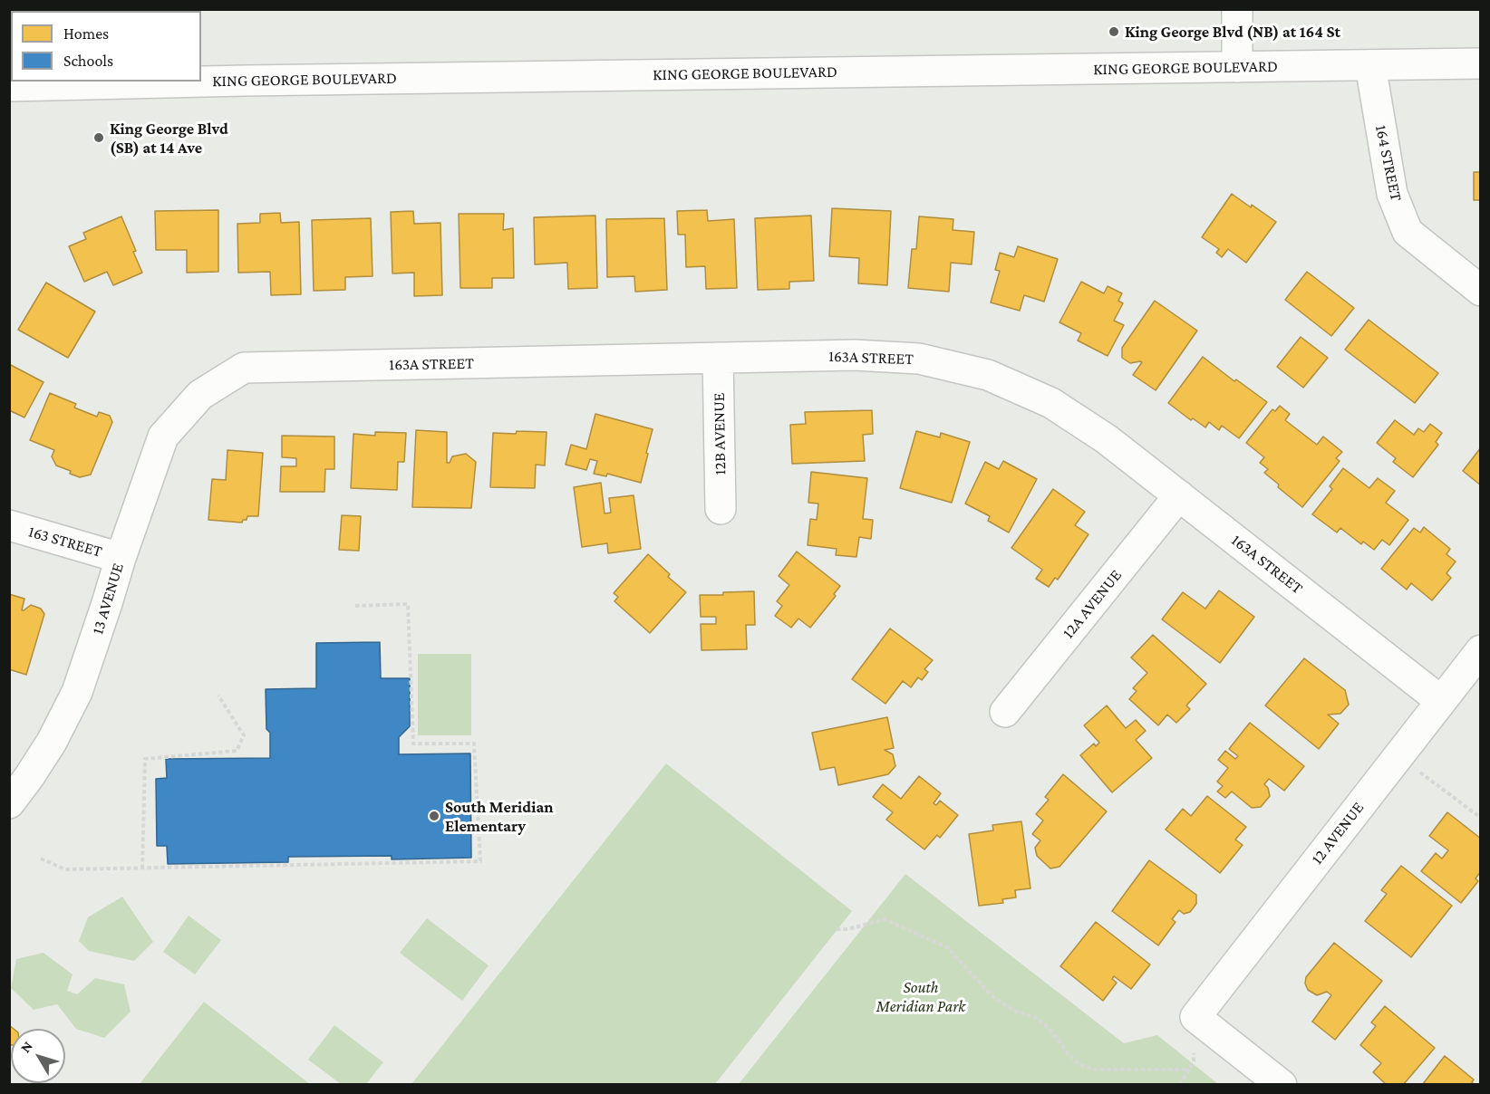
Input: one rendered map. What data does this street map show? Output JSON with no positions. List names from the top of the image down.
{
  "streets": {
    "street": [
      "KING GEORGE BOULEVARD",
      "164 STREET",
      "163A STREET",
      "12B AVENUE",
      "163 STREET",
      "13 AVENUE",
      "12A AVENUE",
      "12 AVENUE"
    ]
  },
  "crossings": [
    ["KING GEORGE BOULEVARD", "164 STREET"],
    ["163A STREET", "12B AVENUE"],
    ["163A STREET", "13 AVENUE"],
    ["163A STREET", "12A AVENUE"],
    ["163A STREET", "12 AVENUE"],
    ["163 STREET", "13 AVENUE"]
  ],
  "parks": ["South Meridian Park"],
  "places": ["King George Blvd (NB) at 164 St", "King George Blvd (SB) at 14 Ave", "South Meridian Elementary"],
  "legend": ["Homes", "Schools"],
  "north": "top left"
}
